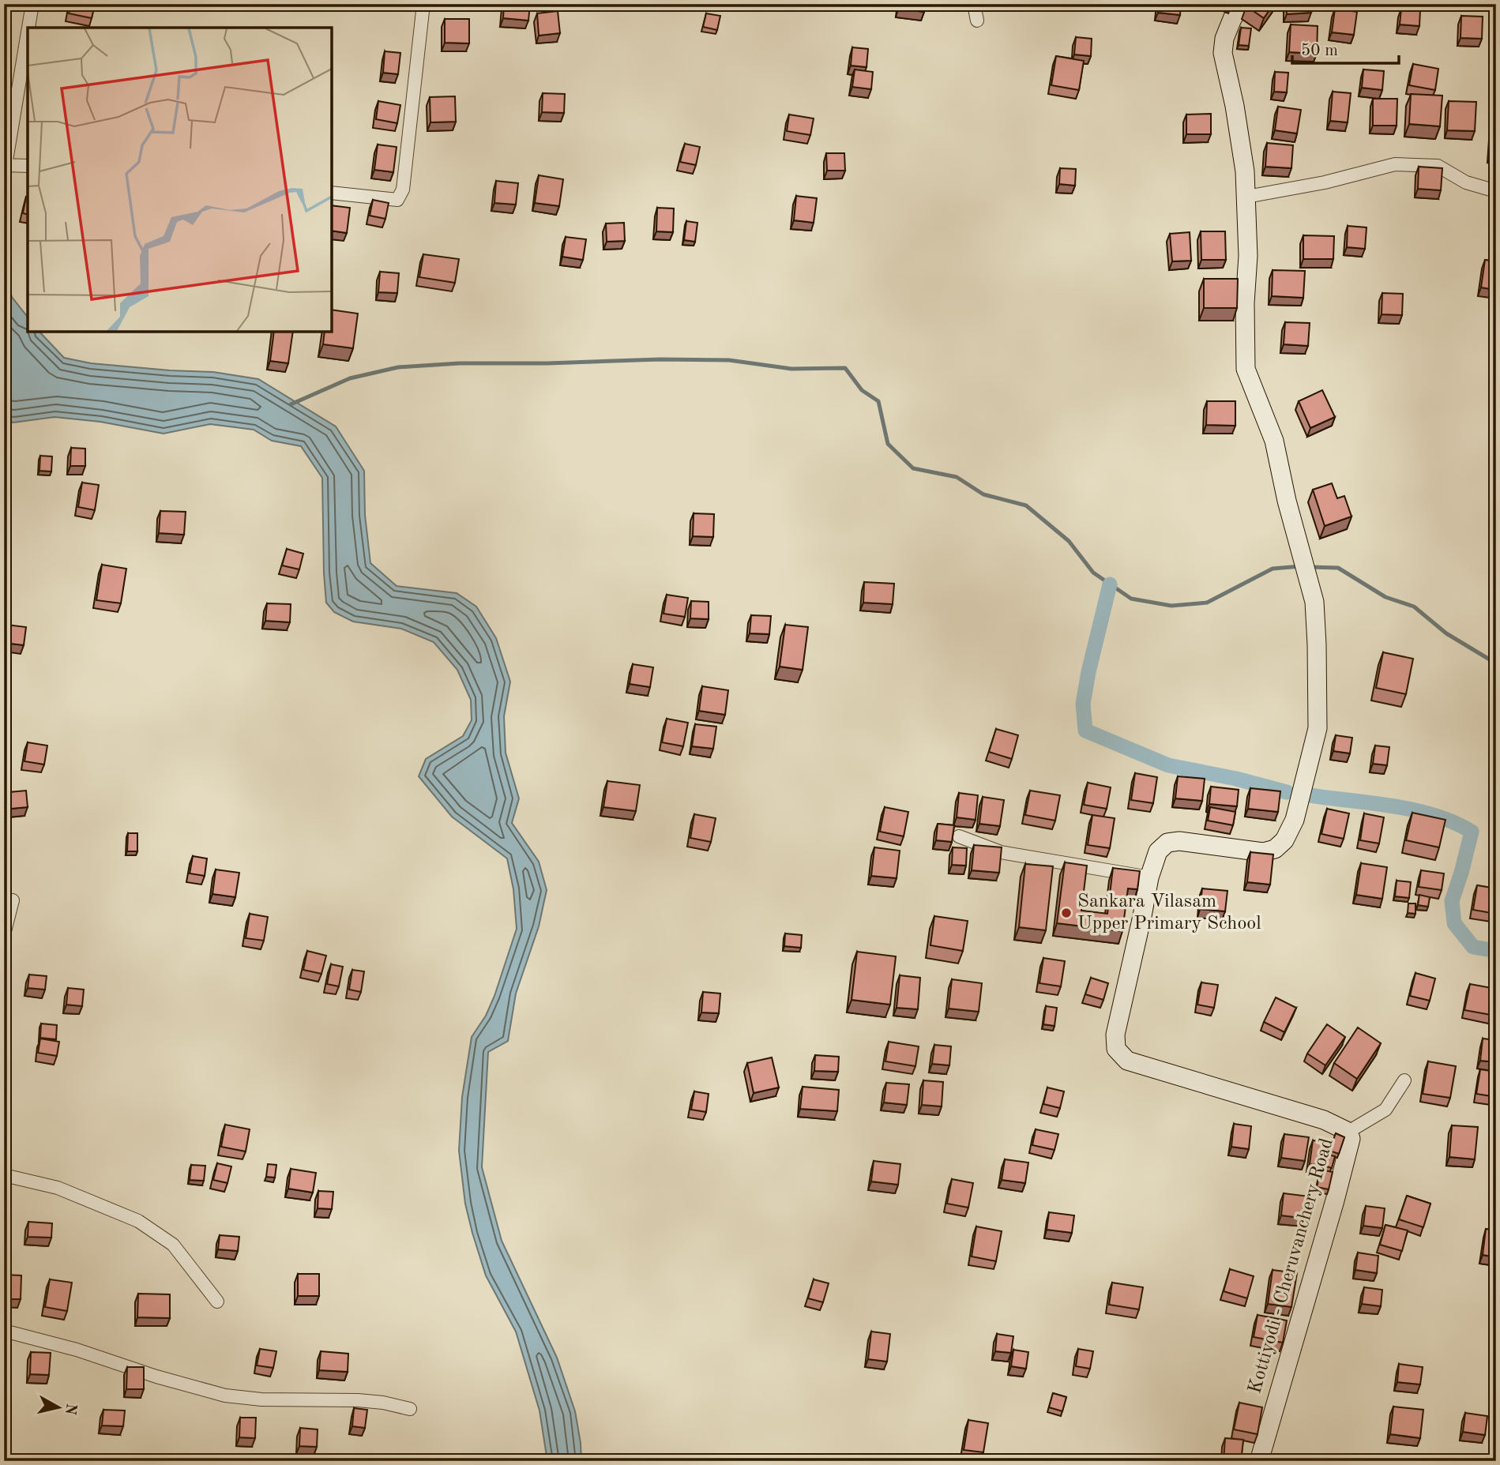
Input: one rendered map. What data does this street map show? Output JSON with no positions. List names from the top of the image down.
{
  "streets": {
    "main road": ["Kottiyodi - Cheruvanchery Road"]
  },
  "places": ["Sankara Vilasam Upper Primary School"],
  "scale_bar": "50 m",
  "north": "right"
}
